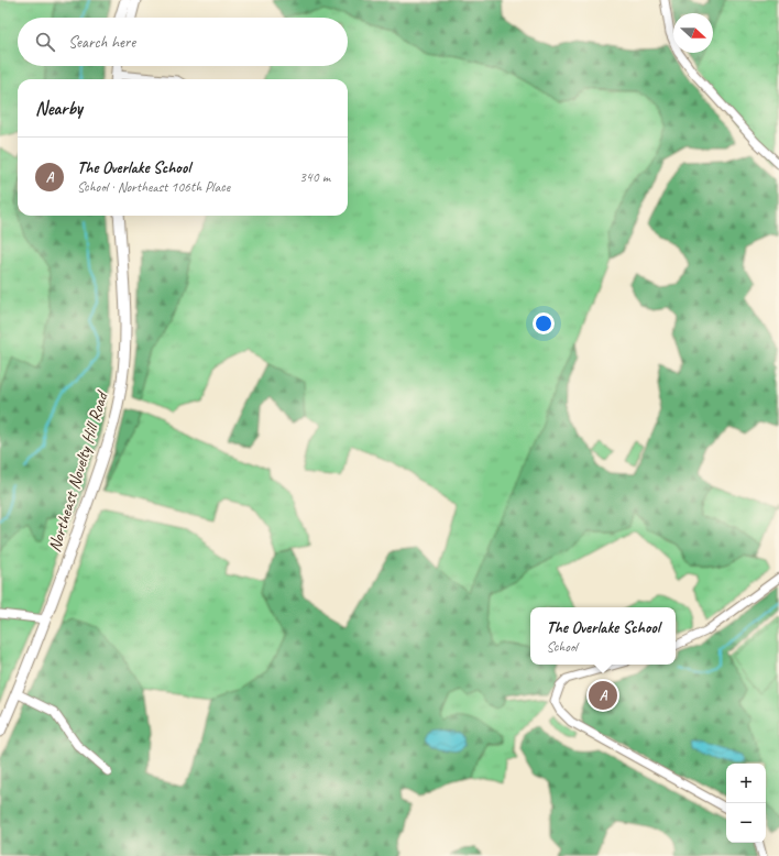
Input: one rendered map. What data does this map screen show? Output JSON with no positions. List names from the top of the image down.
{
  "streets": {
    "main road": ["Northeast Novelty Hill Road"]
  },
  "north": "right",
  "page": {
    "search": "Search here",
    "heading": "Nearby",
    "list": [
      {
        "mark": "A",
        "name": "The Overlake School",
        "note": "School · Northeast 106th Place",
        "value": "340 m"
      }
    ],
    "popup": ["The Overlake School", "School"],
    "pins": "A",
    "map_buttons": ["+", "−"]
  }
}
